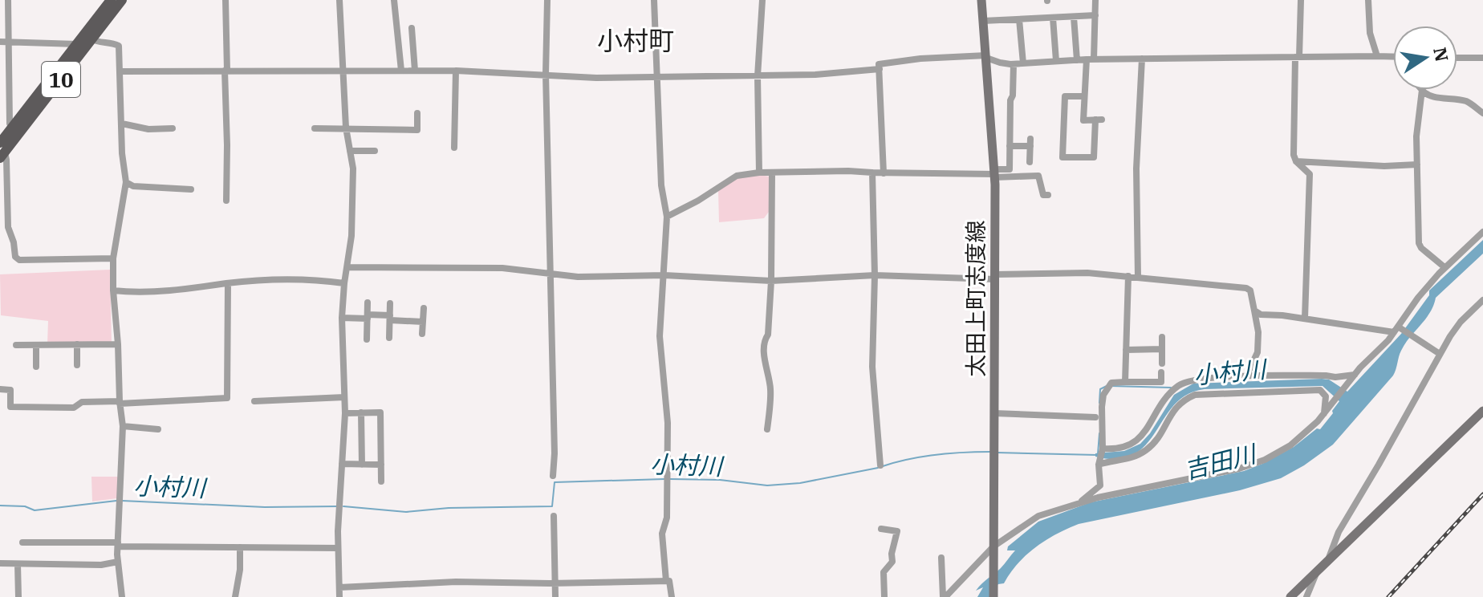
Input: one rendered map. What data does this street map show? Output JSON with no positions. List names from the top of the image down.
{
  "streets": {
    "main road": ["10", "太田上町志度線"]
  },
  "districts": ["小村町"],
  "water": ["小村川", "吉田川"],
  "north": "right"
}
